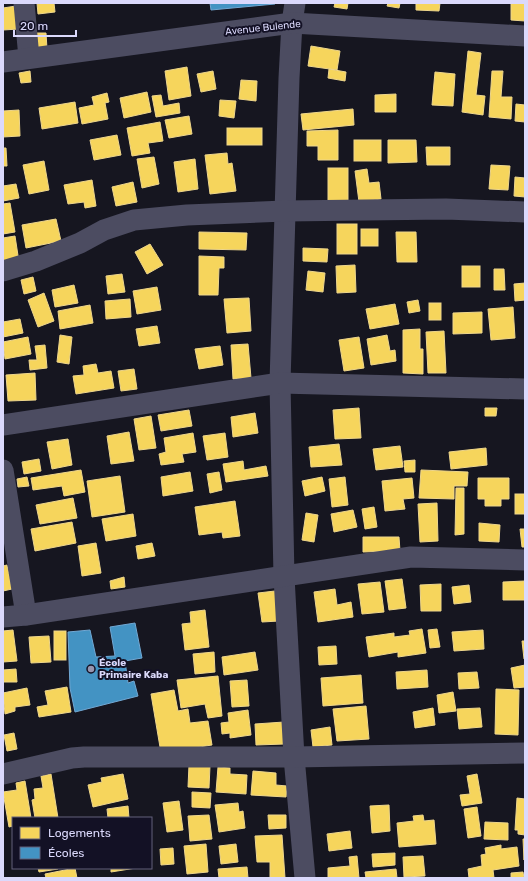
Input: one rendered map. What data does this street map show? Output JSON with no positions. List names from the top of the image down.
{
  "streets": {
    "street": ["Avenue Bulende"]
  },
  "places": ["École Primaire Kaba"],
  "legend": ["Logements", "Écoles"],
  "scale_bar": "20 m"
}
